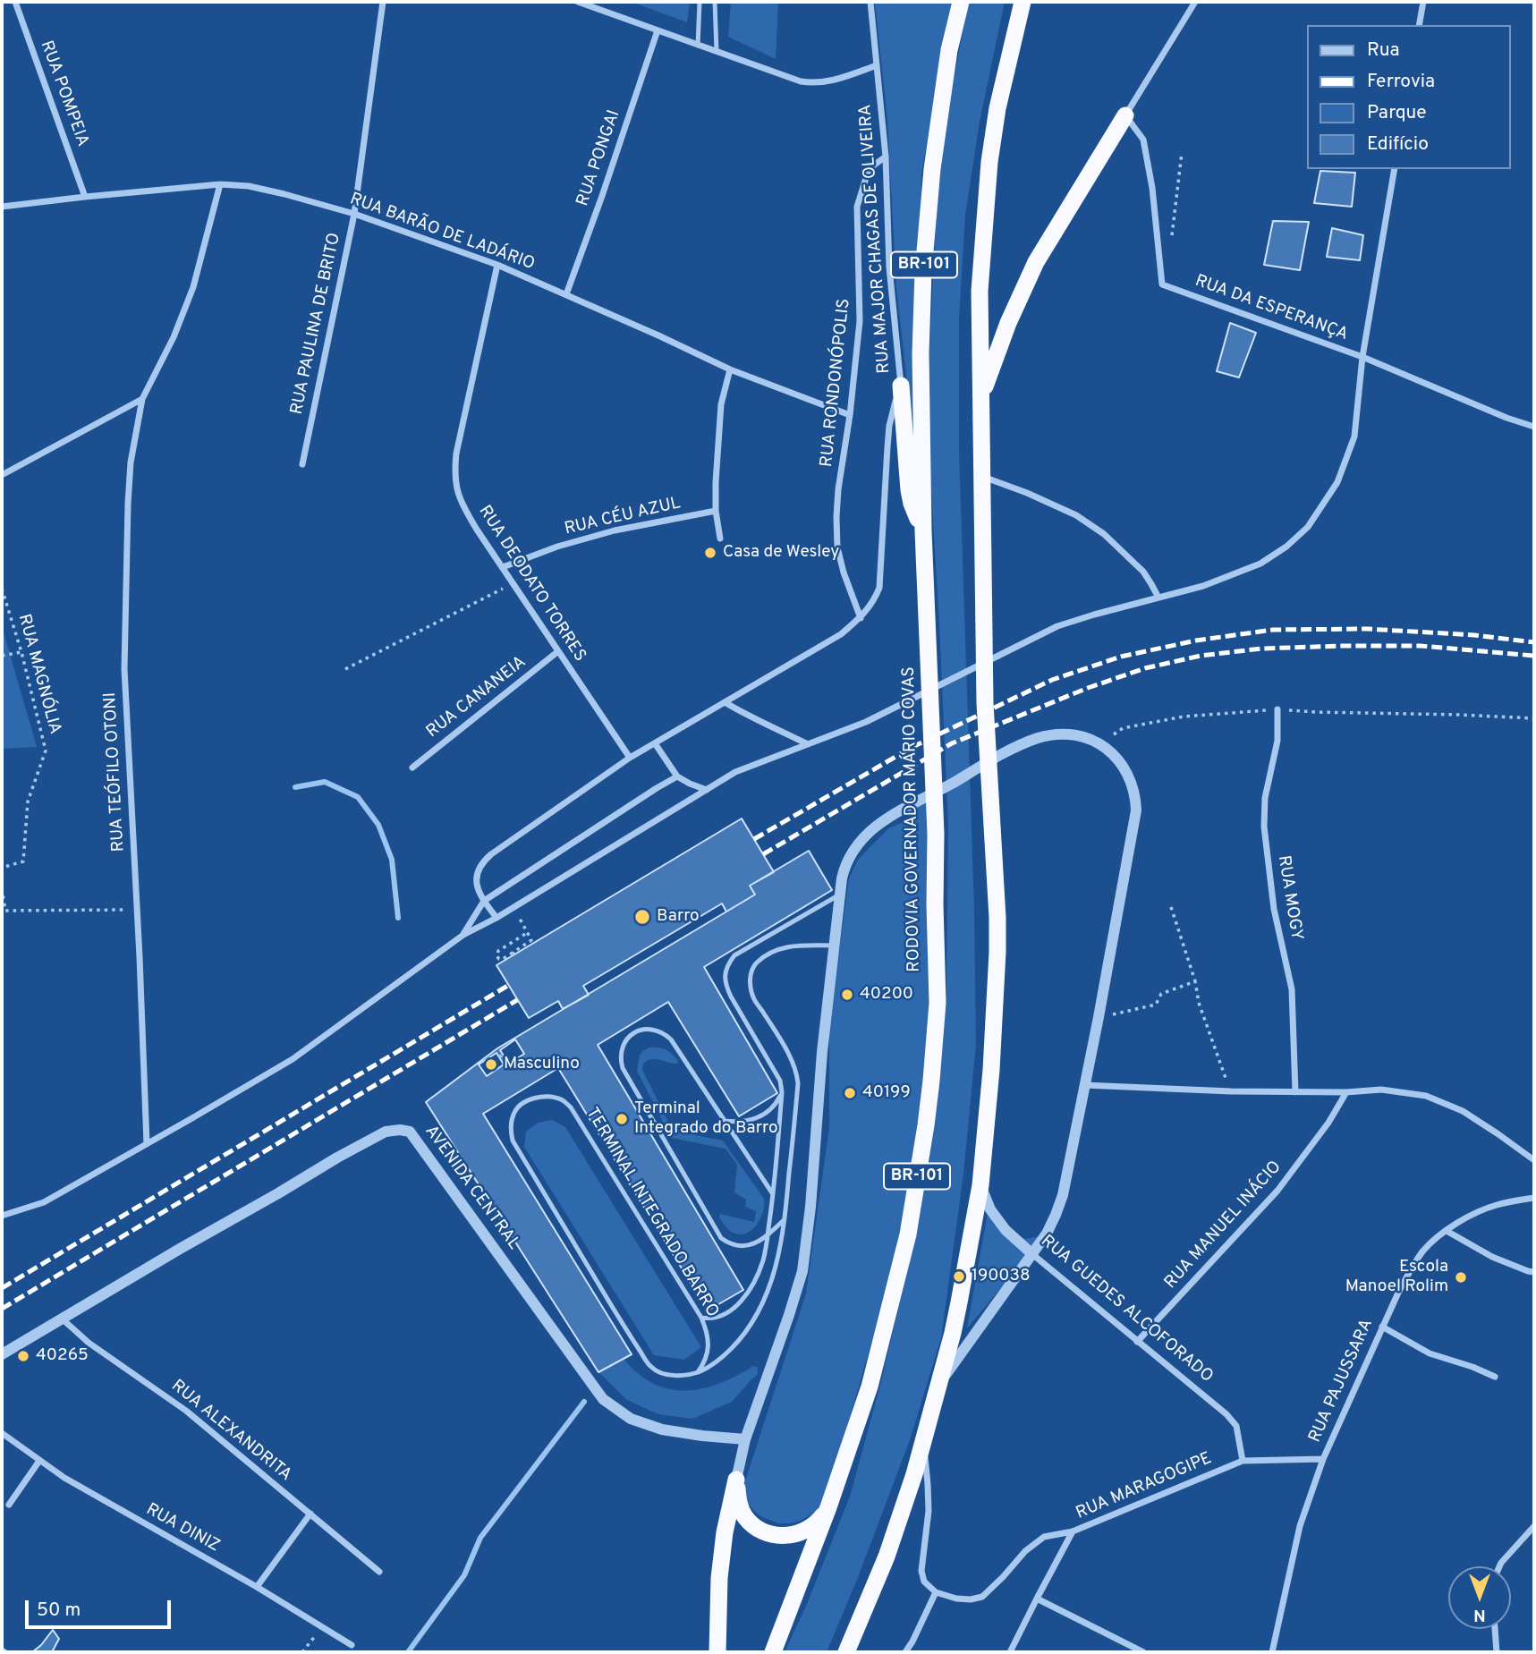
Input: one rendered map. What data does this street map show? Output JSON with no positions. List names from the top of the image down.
{
  "streets": {
    "highway": ["BR-101", "RODOVIA GOVERNADOR MÁRIO COVAS"],
    "street": [
      "RUA POMPEIA",
      "RUA PONGAI",
      "RUA BARÃO DE LADÁRIO",
      "RUA MAJOR CHAGAS DE OLIVEIRA",
      "RUA DA ESPERANÇA",
      "RUA PAULINA DE BRITO",
      "RUA RONDONÓPOLIS",
      "RUA CÉU AZUL",
      "RUA DEODATO TORRES",
      "RUA CANANEIA",
      "RUA TEÓFILO OTONI",
      "RUA MOGY",
      "AVENIDA CENTRAL",
      "RUA MANUEL INÁCIO",
      "RUA GUEDES ALCOFORADO",
      "RUA PAJUSSARA",
      "RUA ALEXANDRITA",
      "RUA MARAGOGIPE",
      "RUA DINIZ"
    ],
    "lane": ["TERMINAL INTEGRADO BARRO"],
    "path": ["RUA MAGNÓLIA"]
  },
  "crossings": [
    ["RUA POMPEIA", "RUA BARÃO DE LADÁRIO"],
    ["RUA PONGAI", "RUA BARÃO DE LADÁRIO"],
    ["RUA BARÃO DE LADÁRIO", "RUA PAULINA DE BRITO"],
    ["RUA BARÃO DE LADÁRIO", "RUA RONDONÓPOLIS"],
    ["RUA BARÃO DE LADÁRIO", "RUA DEODATO TORRES"],
    ["RUA BARÃO DE LADÁRIO", "RUA TEÓFILO OTONI"],
    ["RUA MAJOR CHAGAS DE OLIVEIRA", "RUA RONDONÓPOLIS"],
    ["BR-101", "RUA GUEDES ALCOFORADO"],
    ["RUA CÉU AZUL", "RUA DEODATO TORRES"],
    ["RUA DEODATO TORRES", "RUA CANANEIA"],
    ["AVENIDA CENTRAL", "RUA ALEXANDRITA"],
    ["RUA MANUEL INÁCIO", "RUA GUEDES ALCOFORADO"],
    ["RUA GUEDES ALCOFORADO", "RUA MARAGOGIPE"],
    ["RUA PAJUSSARA", "RUA MARAGOGIPE"]
  ],
  "places": [
    "Casa de Wesley",
    "Barro",
    "40200",
    "Masculino",
    "40199",
    "Terminal Integrado do Barro",
    "190038",
    "Escola Manoel Rolim",
    "40265"
  ],
  "legend": [
    "Rua",
    "Ferrovia",
    "Parque",
    "Edifício"
  ],
  "scale_bar": "50 m",
  "north": "bottom"
}
